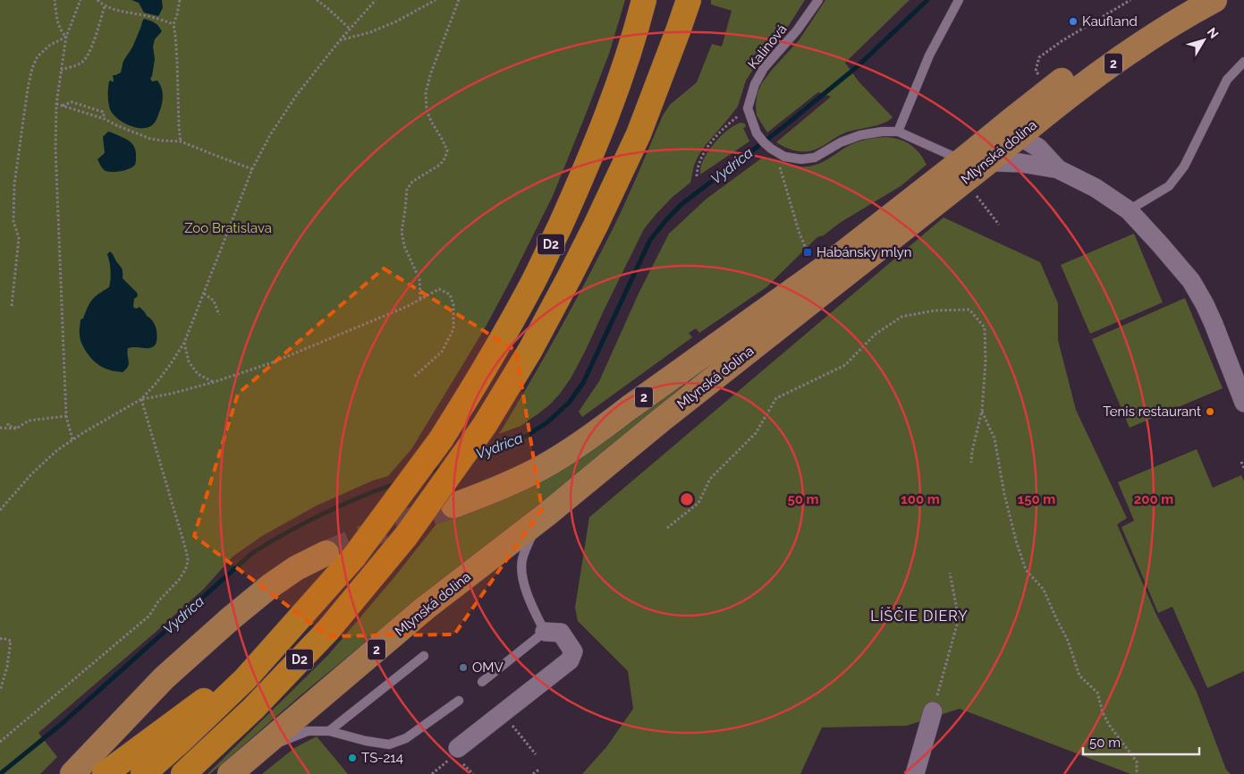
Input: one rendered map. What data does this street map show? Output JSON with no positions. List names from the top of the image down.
{
  "streets": {
    "highway": ["D2"],
    "main road": ["2", "Mlynská dolina"],
    "lane": ["Kalinová"]
  },
  "districts": ["LÍŠČIE DIERY"],
  "water": ["Vydrica"],
  "parks": ["Zoo Bratislava"],
  "places": {
    "other": [
      "Kaufland",
      "Tenis restaurant",
      "OMV",
      "TS-214"
    ],
    "transit": ["Habánsky mlyn"]
  },
  "scale_bar": "50 m",
  "north": "top right",
  "rings": [
    "50 m",
    "100 m",
    "150 m",
    "200 m"
  ]
}
